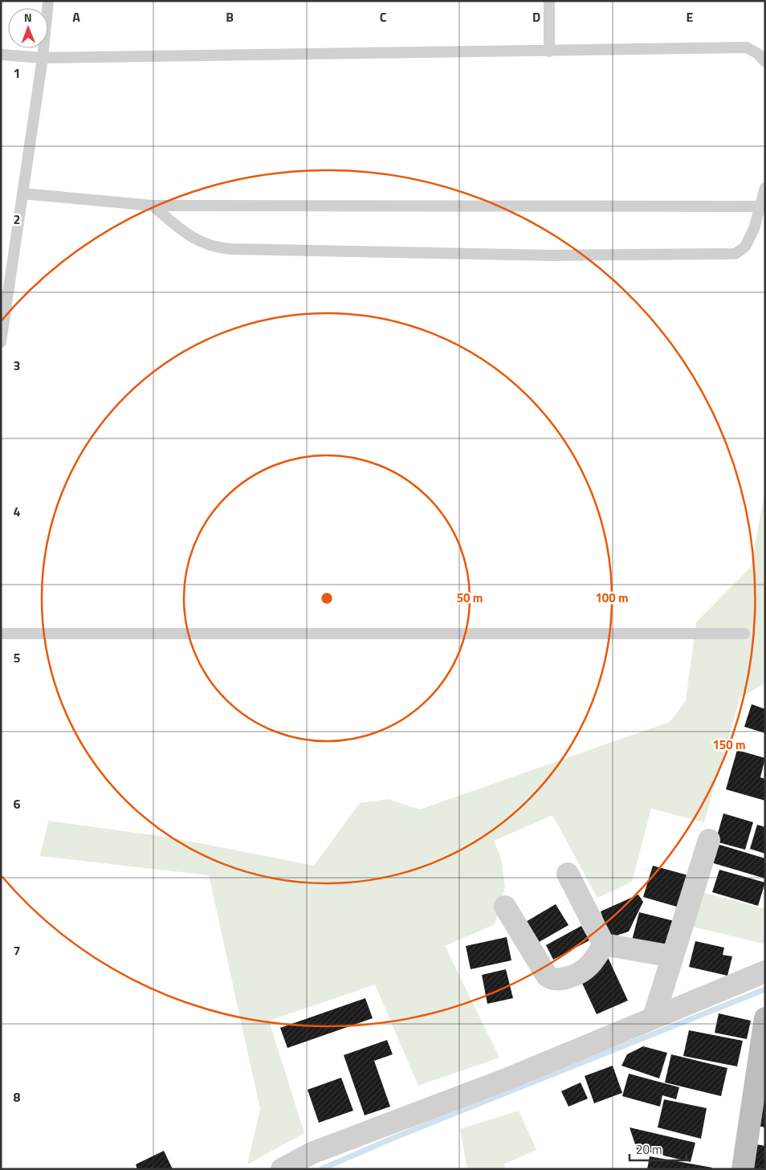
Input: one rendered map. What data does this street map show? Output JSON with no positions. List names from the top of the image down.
{
  "scale_bar": "20 m",
  "north": "top",
  "grid": {
    "columns": [
      "A",
      "B",
      "C",
      "D",
      "E"
    ],
    "rows": [
      "1",
      "2",
      "3",
      "4",
      "5",
      "6",
      "7",
      "8"
    ]
  },
  "rings": ["50 m", "100 m", "150 m"]
}
